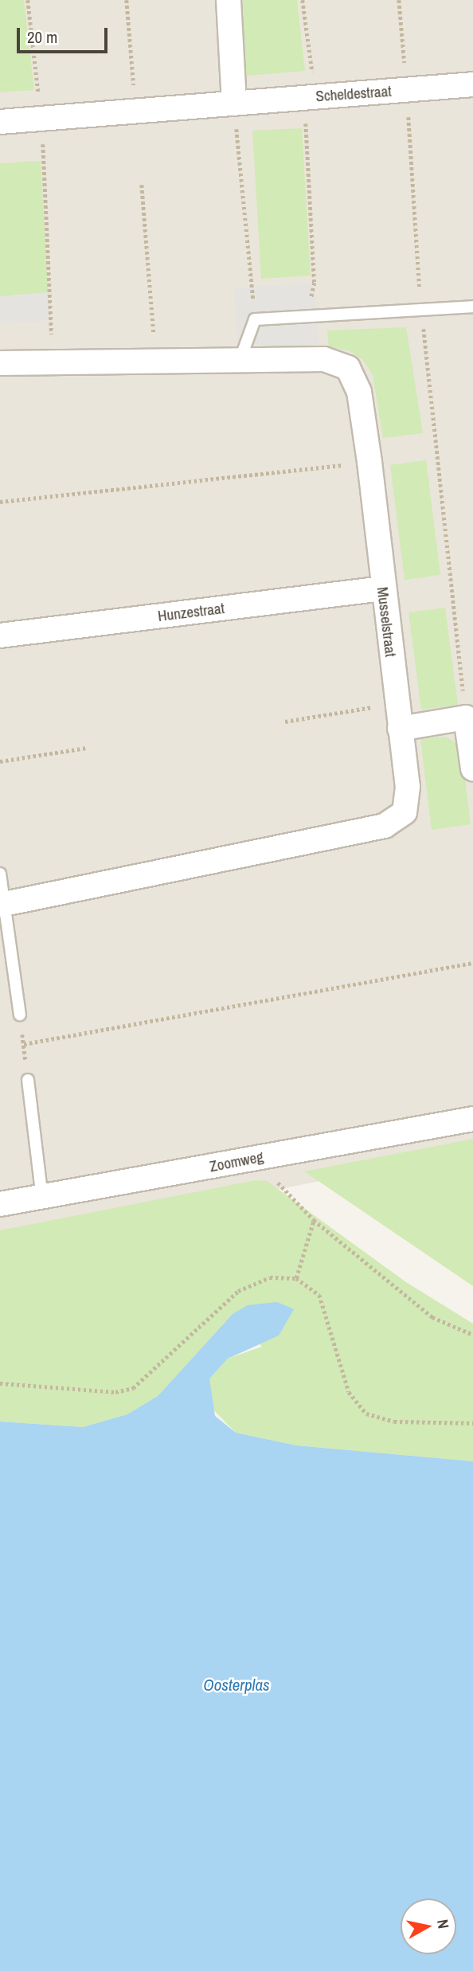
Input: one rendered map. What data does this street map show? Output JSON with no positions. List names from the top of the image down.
{
  "streets": {
    "street": [
      "Scheldestraat",
      "Hunzestraat",
      "Musselstraat",
      "Zoomweg"
    ]
  },
  "crossings": [
    ["Hunzestraat", "Musselstraat"]
  ],
  "water": ["Oosterplas"],
  "scale_bar": "20 m",
  "north": "right"
}
